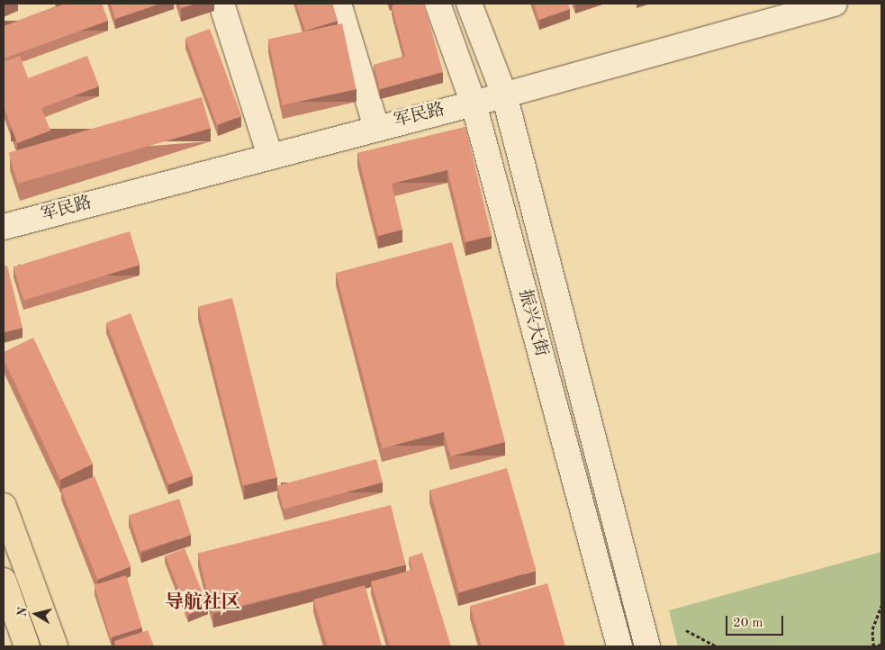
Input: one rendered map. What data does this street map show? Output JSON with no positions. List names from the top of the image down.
{
  "streets": {
    "street": ["军民路", "振兴大街"]
  },
  "crossings": [
    ["军民路", "振兴大街"]
  ],
  "districts": ["导航社区"],
  "scale_bar": "20 m",
  "north": "left"
}
